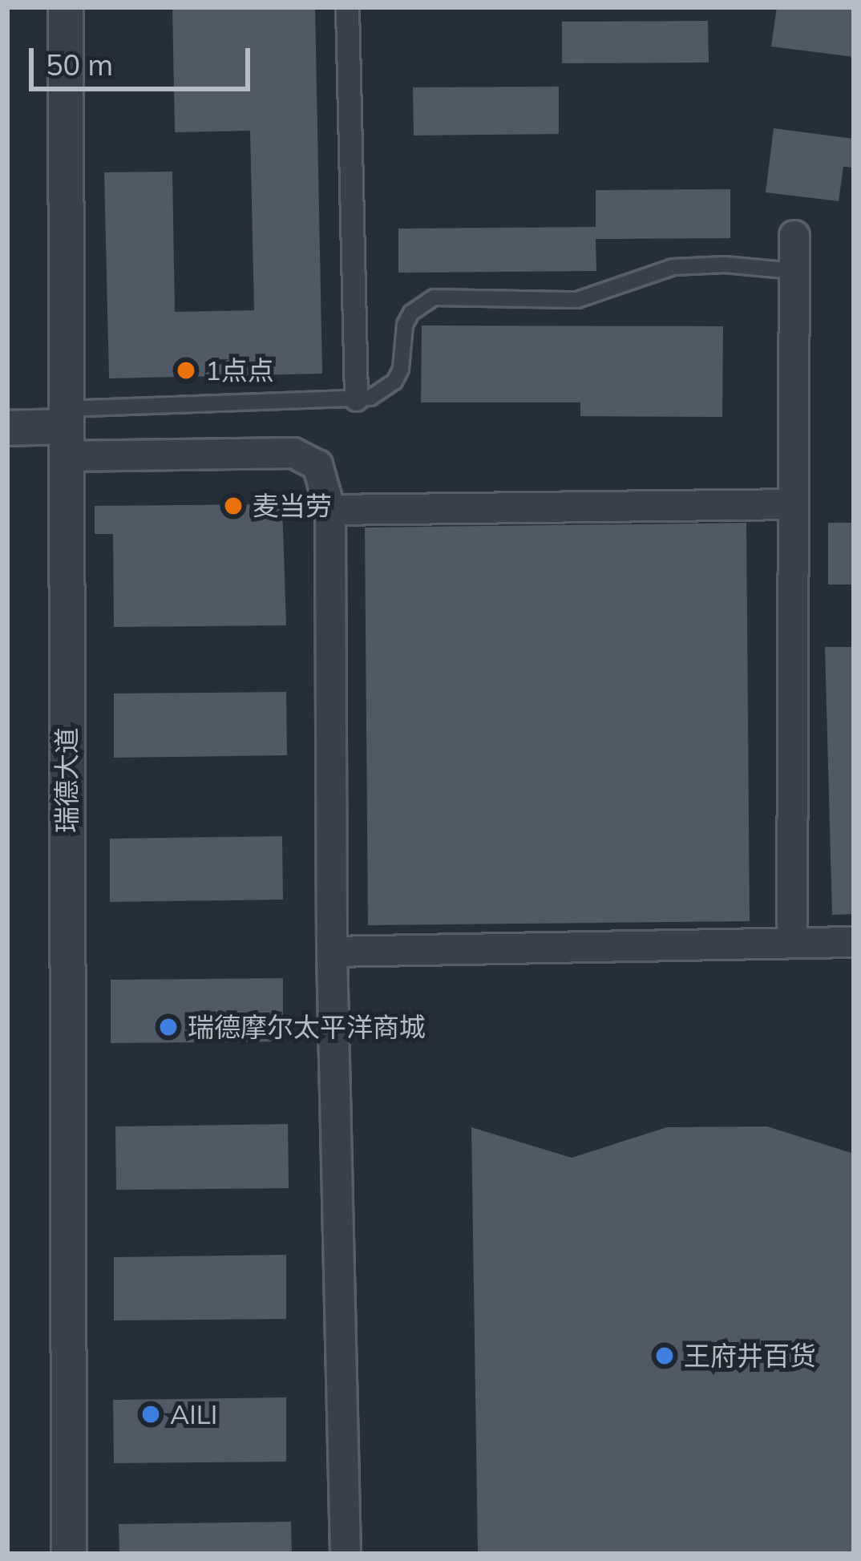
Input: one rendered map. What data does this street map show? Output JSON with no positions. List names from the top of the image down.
{
  "streets": {
    "street": ["瑞德大道"]
  },
  "places": [
    "1点点",
    "麦当劳",
    "瑞德摩尔太平洋商城",
    "王府井百货",
    "AILI"
  ],
  "scale_bar": "50 m"
}
